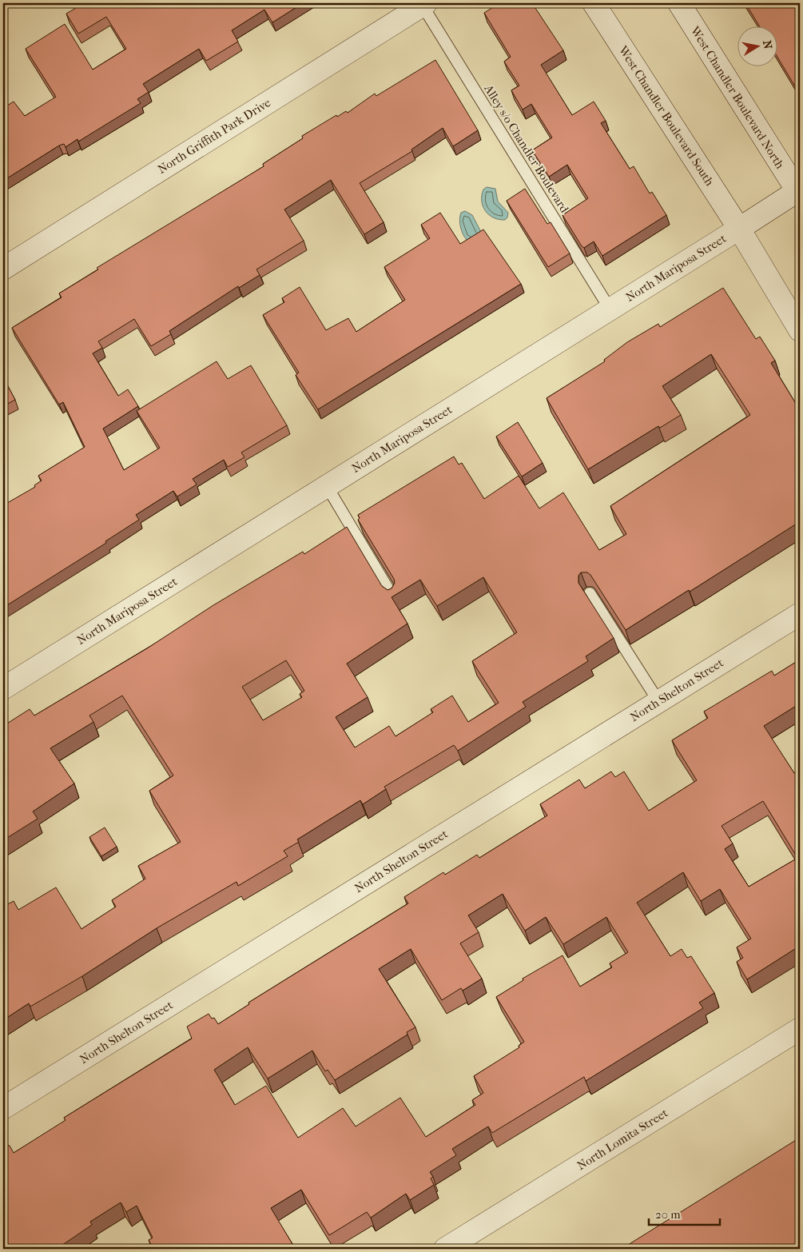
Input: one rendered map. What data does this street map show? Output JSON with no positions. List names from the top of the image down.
{
  "streets": {
    "street": [
      "West Chandler Boulevard North",
      "West Chandler Boulevard South",
      "North Griffith Park Drive",
      "North Mariposa Street",
      "North Shelton Street",
      "North Lomita Street"
    ],
    "lane": ["Alley s/o Chandler Boulevard"]
  },
  "crossings": [
    ["West Chandler Boulevard North", "North Mariposa Street"],
    ["West Chandler Boulevard South", "North Mariposa Street"],
    ["North Griffith Park Drive", "Alley s/o Chandler Boulevard"],
    ["Alley s/o Chandler Boulevard", "North Mariposa Street"]
  ],
  "scale_bar": "20 m",
  "north": "right"
}
